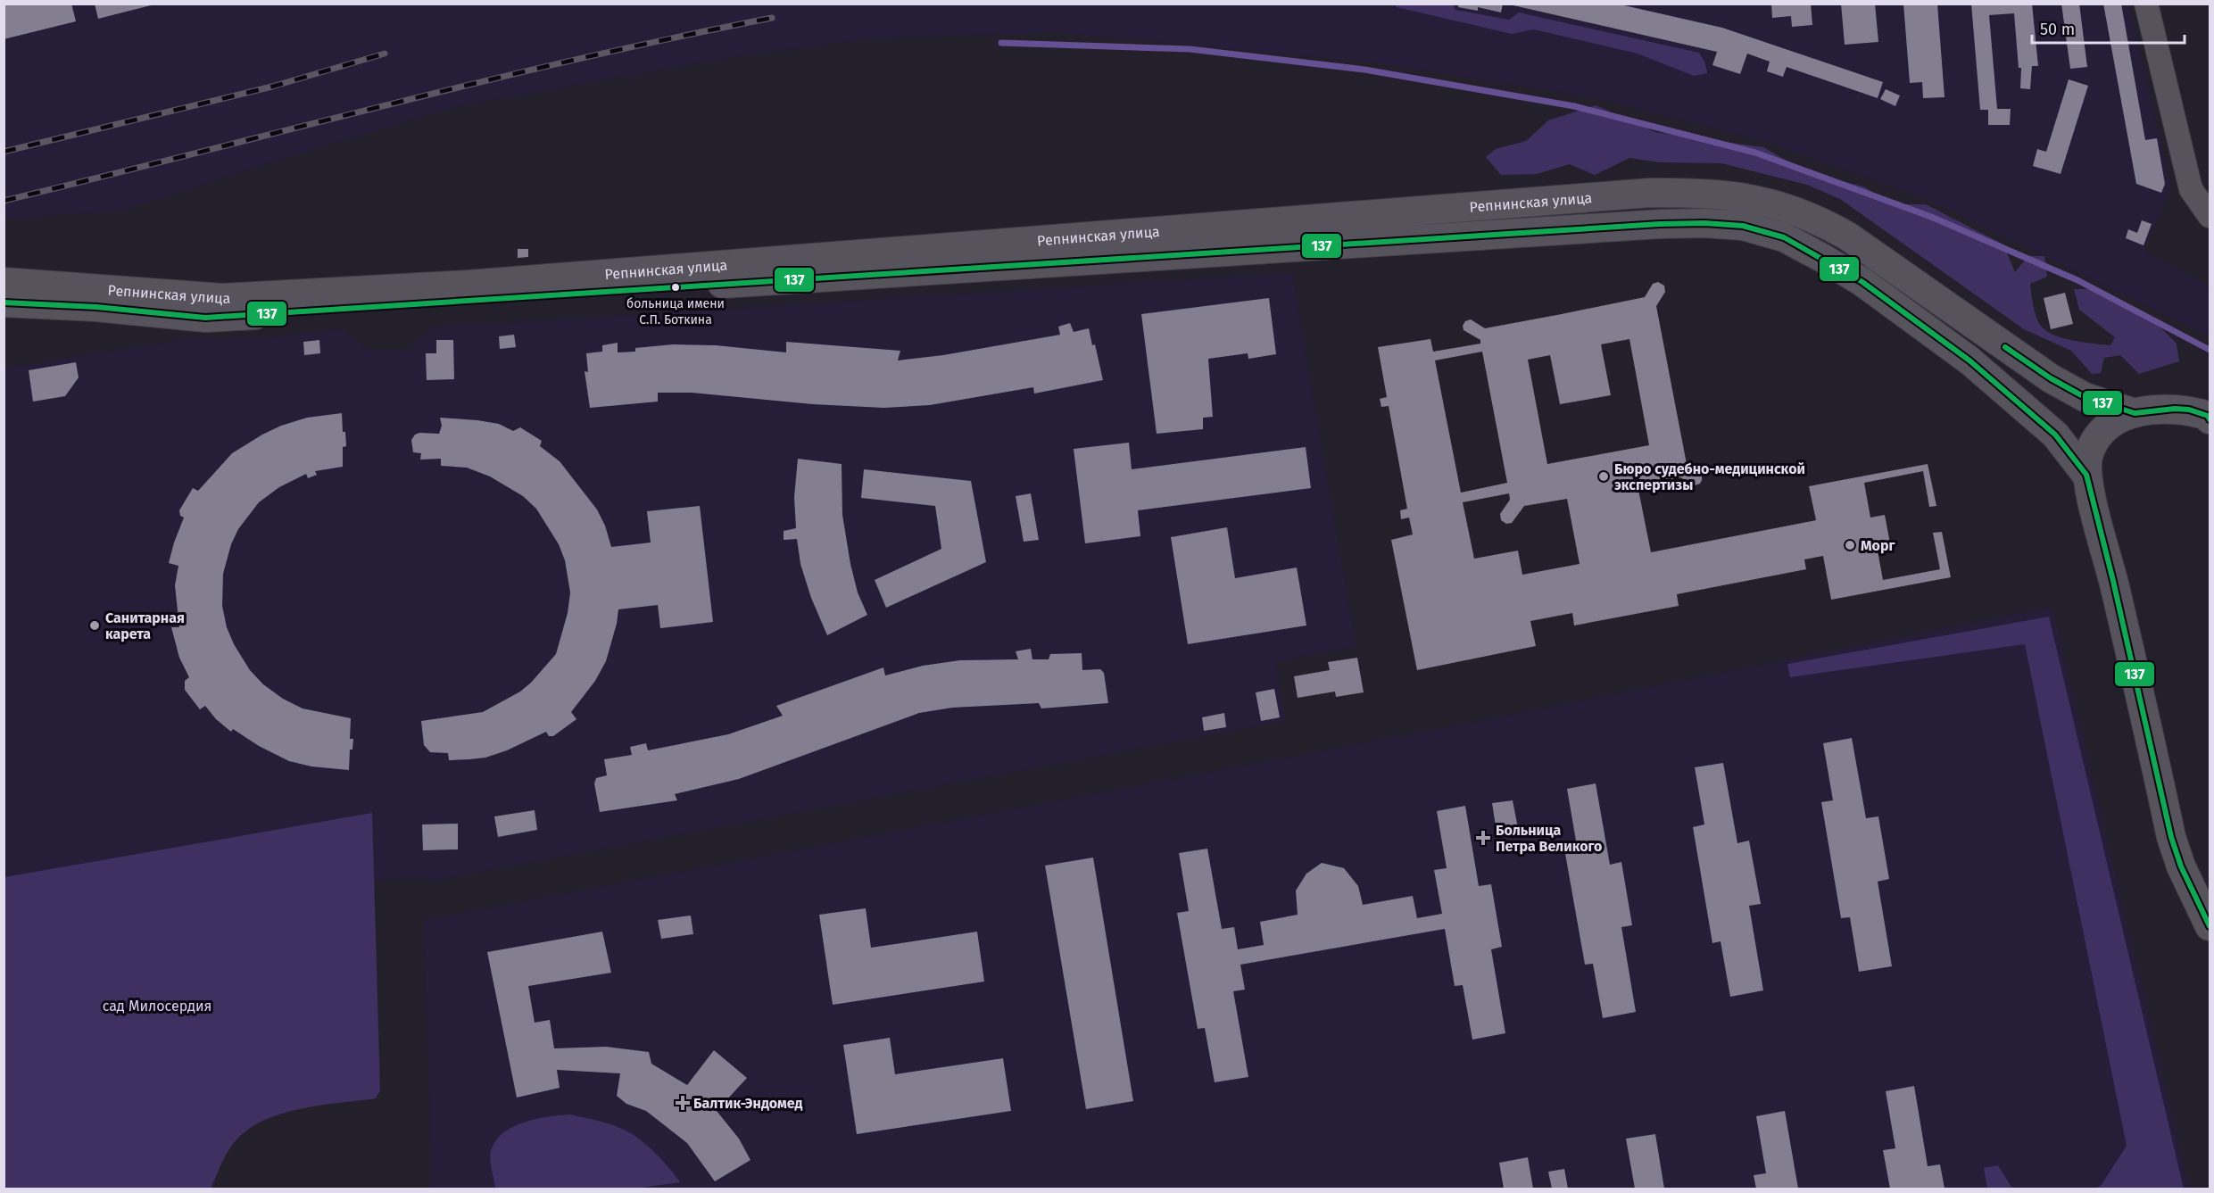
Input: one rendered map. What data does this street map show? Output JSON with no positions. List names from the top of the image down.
{
  "streets": {
    "street": ["Репнинская улица"]
  },
  "parks": ["сад Милосердия"],
  "places": {
    "other": [
      "больница имени С.П. Боткина",
      "Бюро судебно-медицинской экспертизы",
      "Морг",
      "Санитарная карета"
    ],
    "health": ["Больница Петра Великого", "Балтик-Эндомед"]
  },
  "lines": ["transit line 137"],
  "scale_bar": "50 m"
}
